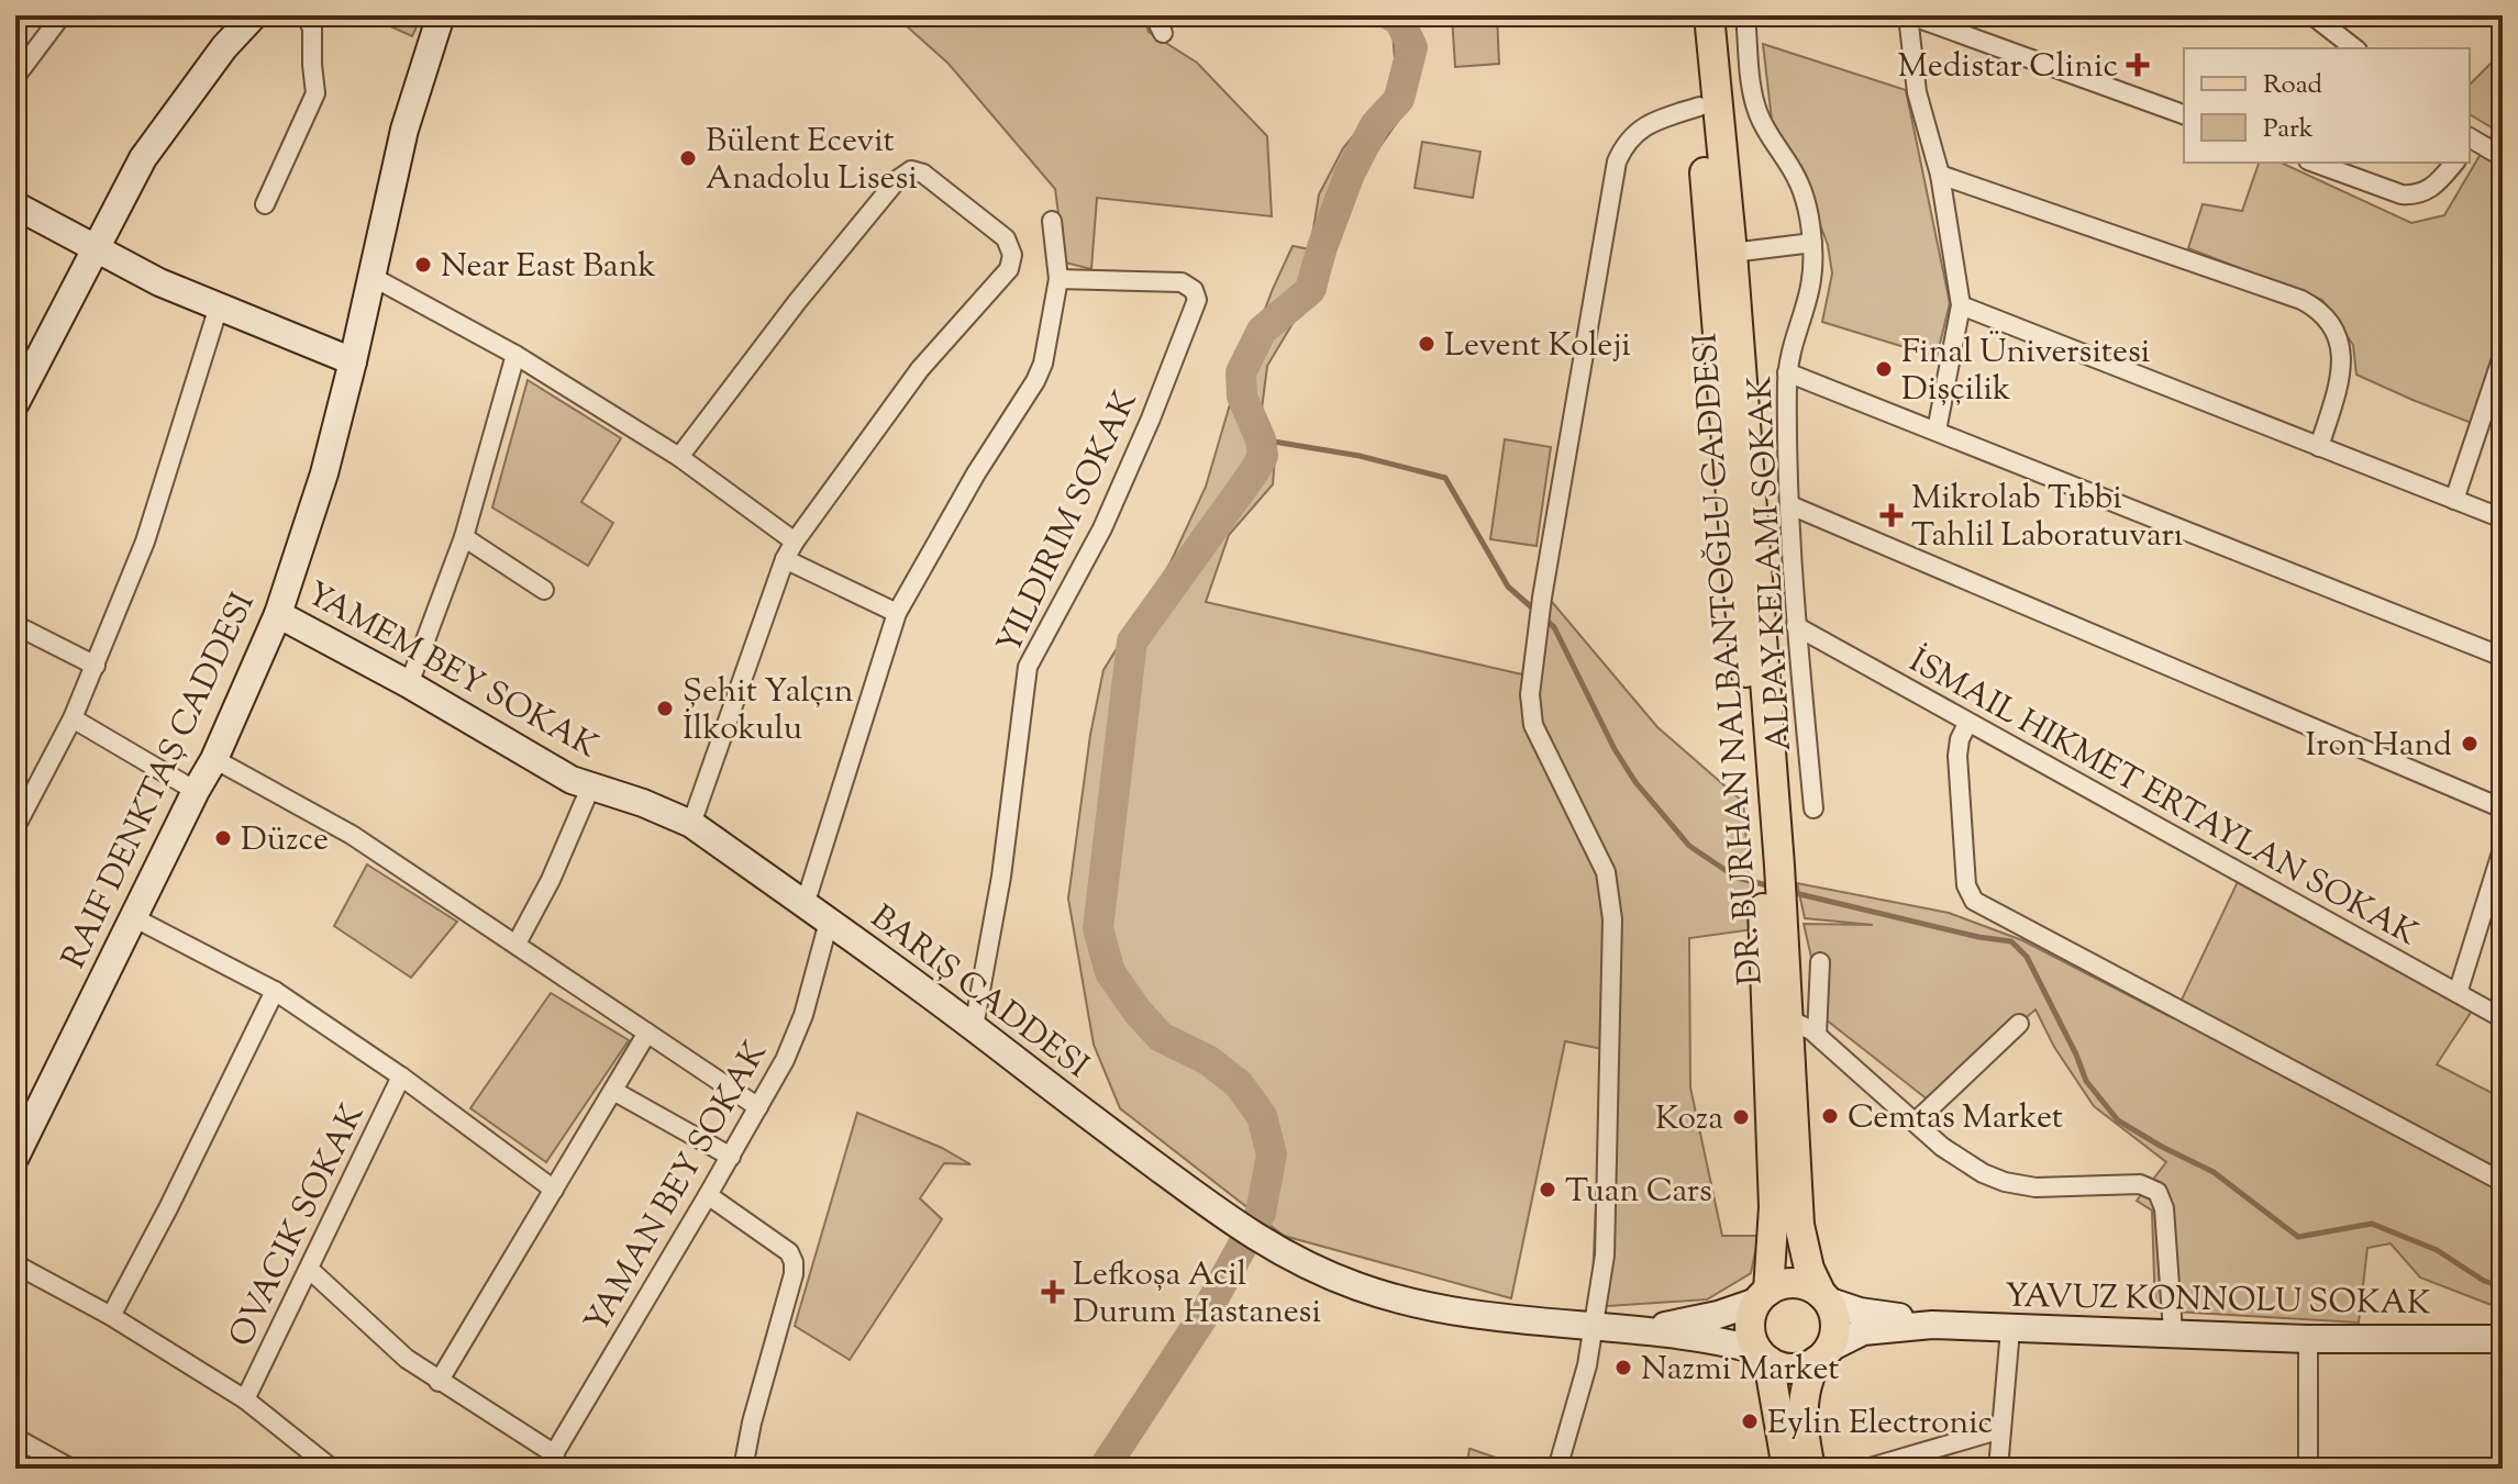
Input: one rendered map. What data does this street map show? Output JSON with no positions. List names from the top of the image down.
{
  "streets": {
    "main road": ["DR. BURHAN NALBANTOĞLU CADDESI"],
    "street": [
      "ALPAY KELAMI SOKAK",
      "YAMEM BEY SOKAK",
      "RAIF DENKTAŞ CADDESI",
      "İSMAIL HIKMET ERTAYLAN SOKAK",
      "YAMAN BEY SOKAK",
      "YAVUZ KONNOLU SOKAK"
    ]
  },
  "crossings": [
    ["ALPAY KELAMI SOKAK", "İSMAIL HIKMET ERTAYLAN SOKAK"],
    ["DR. BURHAN NALBANTOĞLU CADDESI", "YAVUZ KONNOLU SOKAK"],
    ["YAMEM BEY SOKAK", "RAIF DENKTAŞ CADDESI"],
    ["YAMEM BEY SOKAK", "YAMAN BEY SOKAK"]
  ],
  "places": {
    "health": ["Medistar Clinic", "Mikrolab Tıbbi Tahlil Laboratuvarı", "Lefkoşa Acil Durum Hastanesi"],
    "other": [
      "Bülent Ecevit Anadolu Lisesi",
      "Near East Bank",
      "Levent Koleji",
      "Final Üniversitesi Dişçilik",
      "Şehit Yalçın İlkokulu",
      "Iron Hand",
      "Düzce",
      "Cemtas Market",
      "Koza",
      "Tuan Cars",
      "Nazmi Market",
      "Eylin Electronic"
    ]
  },
  "legend": ["Road", "Park"]
}
